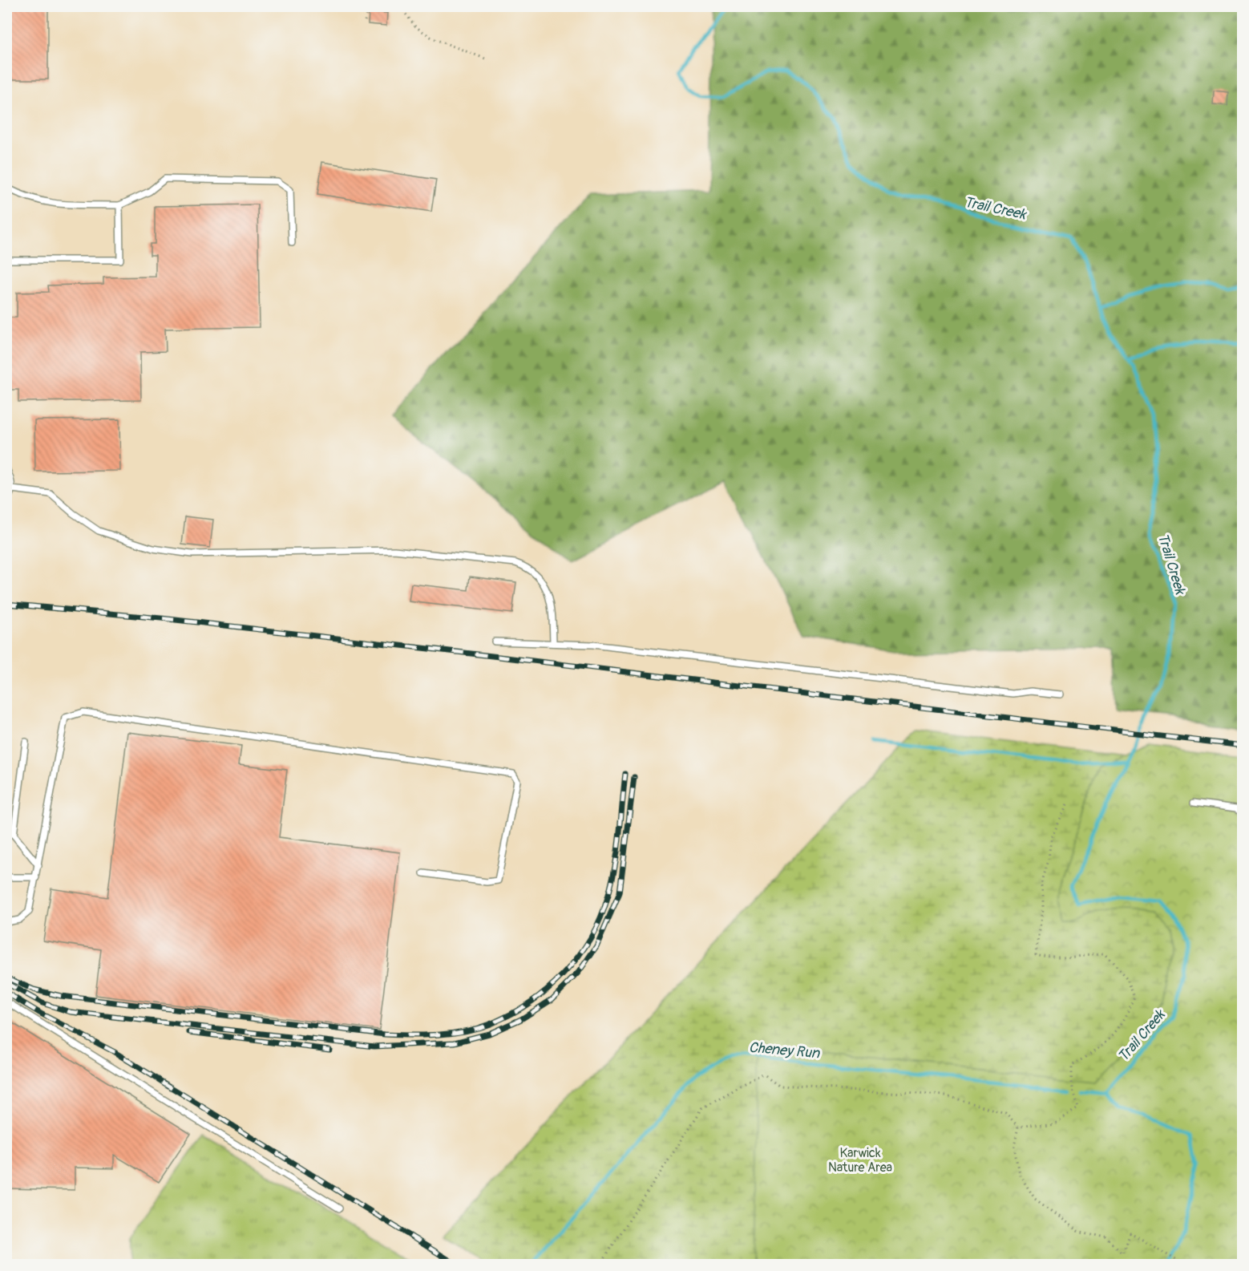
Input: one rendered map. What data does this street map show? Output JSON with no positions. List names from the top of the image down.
{
  "water": ["Trail Creek", "Cheney Run"],
  "parks": ["Karwick Nature Area"]
}
